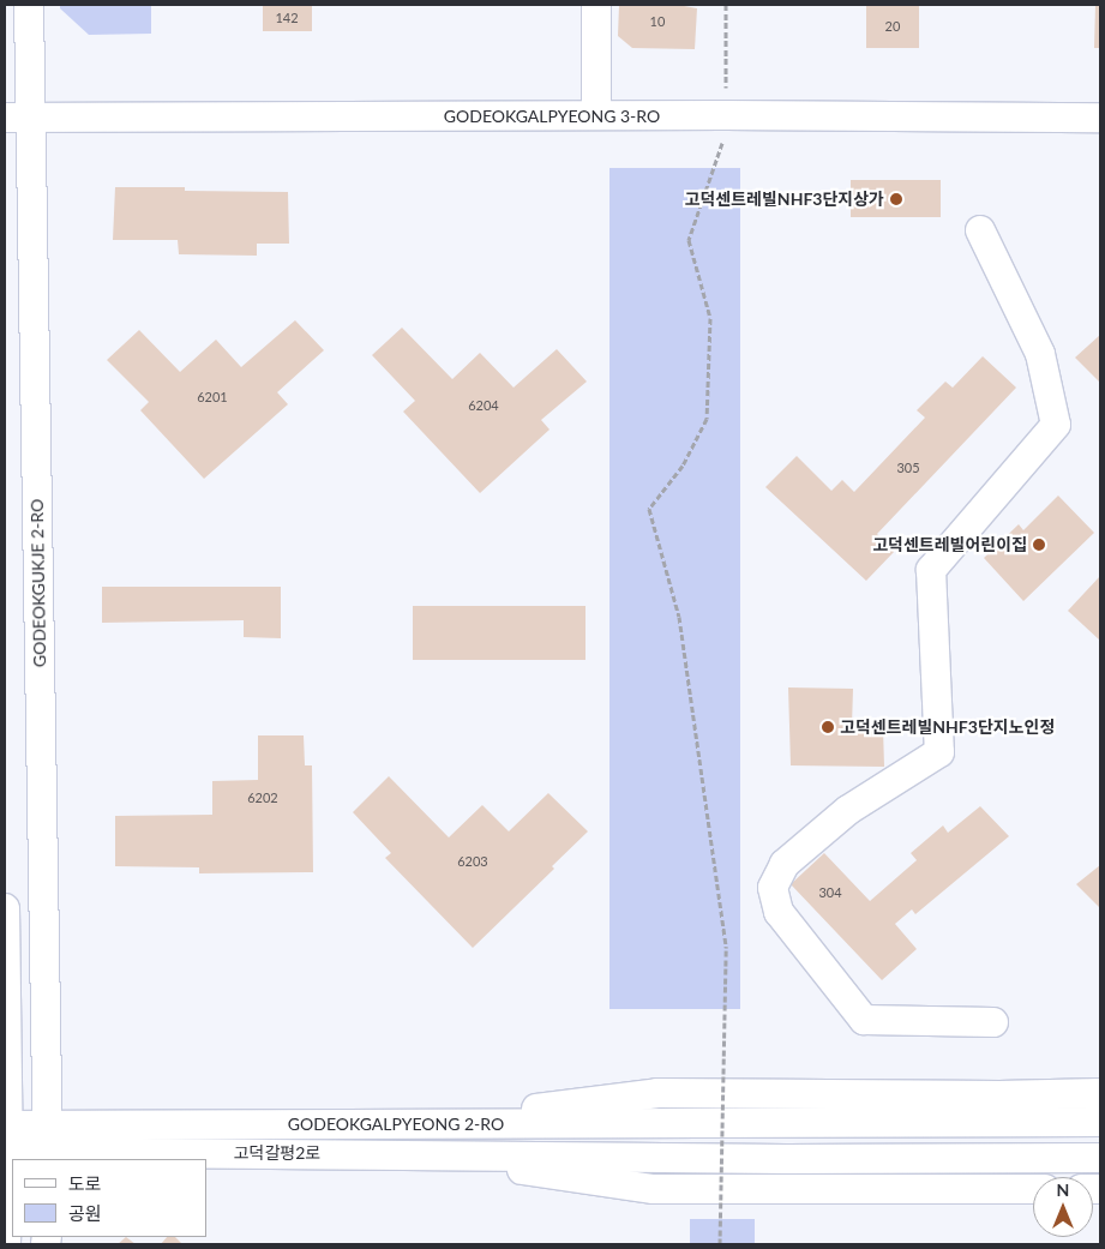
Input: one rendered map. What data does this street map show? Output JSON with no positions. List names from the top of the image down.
{
  "streets": {
    "street": [
      "GODEOKGALPYEONG 3-RO",
      "GODEOKGUKJE 2-RO",
      "GODEOKGALPYEONG 2-RO",
      "고덕갈평2로"
    ]
  },
  "crossings": [
    ["GODEOKGALPYEONG 3-RO", "GODEOKGUKJE 2-RO"],
    ["GODEOKGUKJE 2-RO", "GODEOKGALPYEONG 2-RO"],
    ["GODEOKGUKJE 2-RO", "고덕갈평2로"],
    ["GODEOKGALPYEONG 2-RO", "고덕갈평2로"]
  ],
  "places": ["고덕센트레빌NHF3단지상가", "고덕센트레빌어린이집", "고덕센트레빌NHF3단지노인정"],
  "house_numbers": [
    "142",
    "10",
    "20",
    "6201",
    "6204",
    "305",
    "6202",
    "6203",
    "304"
  ],
  "legend": ["도로", "공원"],
  "north": "top"
}
